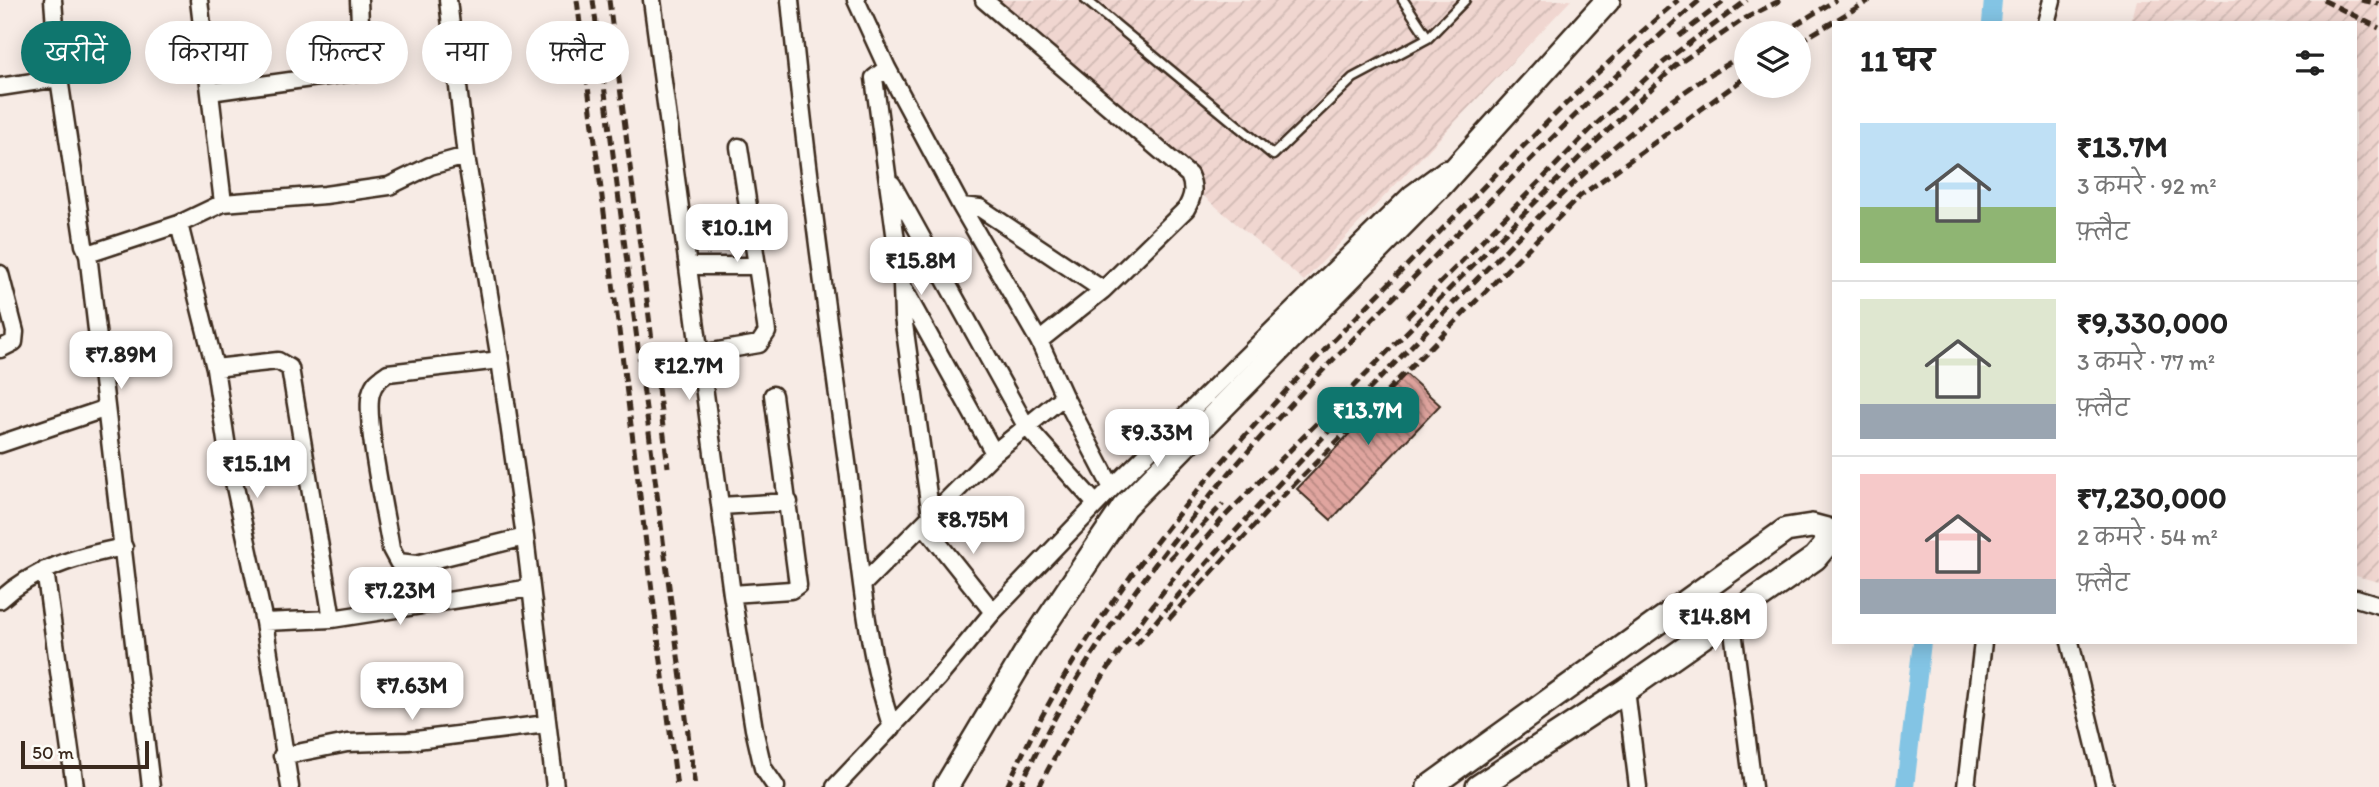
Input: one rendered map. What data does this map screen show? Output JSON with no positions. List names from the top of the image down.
{
  "scale_bar": "50 m",
  "page": {
    "chip": [
      "खरीदें",
      "किराया",
      "फ़िल्टर",
      "नया",
      "फ़्लैट"
    ],
    "heading": "11 घर",
    "list": [
      {
        "name": "₹13.7M",
        "note": "3 कमरे · 92 m² · फ़्लैट"
      },
      {
        "name": "₹9,330,000",
        "note": "3 कमरे · 77 m² · फ़्लैट"
      },
      {
        "name": "₹7,230,000",
        "note": "2 कमरे · 54 m² · फ़्लैट"
      }
    ],
    "price": [
      "₹10.1M",
      "₹15.8M",
      "₹7.89M",
      "₹12.7M",
      "₹13.7M",
      "₹9.33M",
      "₹15.1M",
      "₹8.75M",
      "₹7.23M",
      "₹14.8M",
      "₹7.63M"
    ],
    "scale": "50 m"
  }
}
